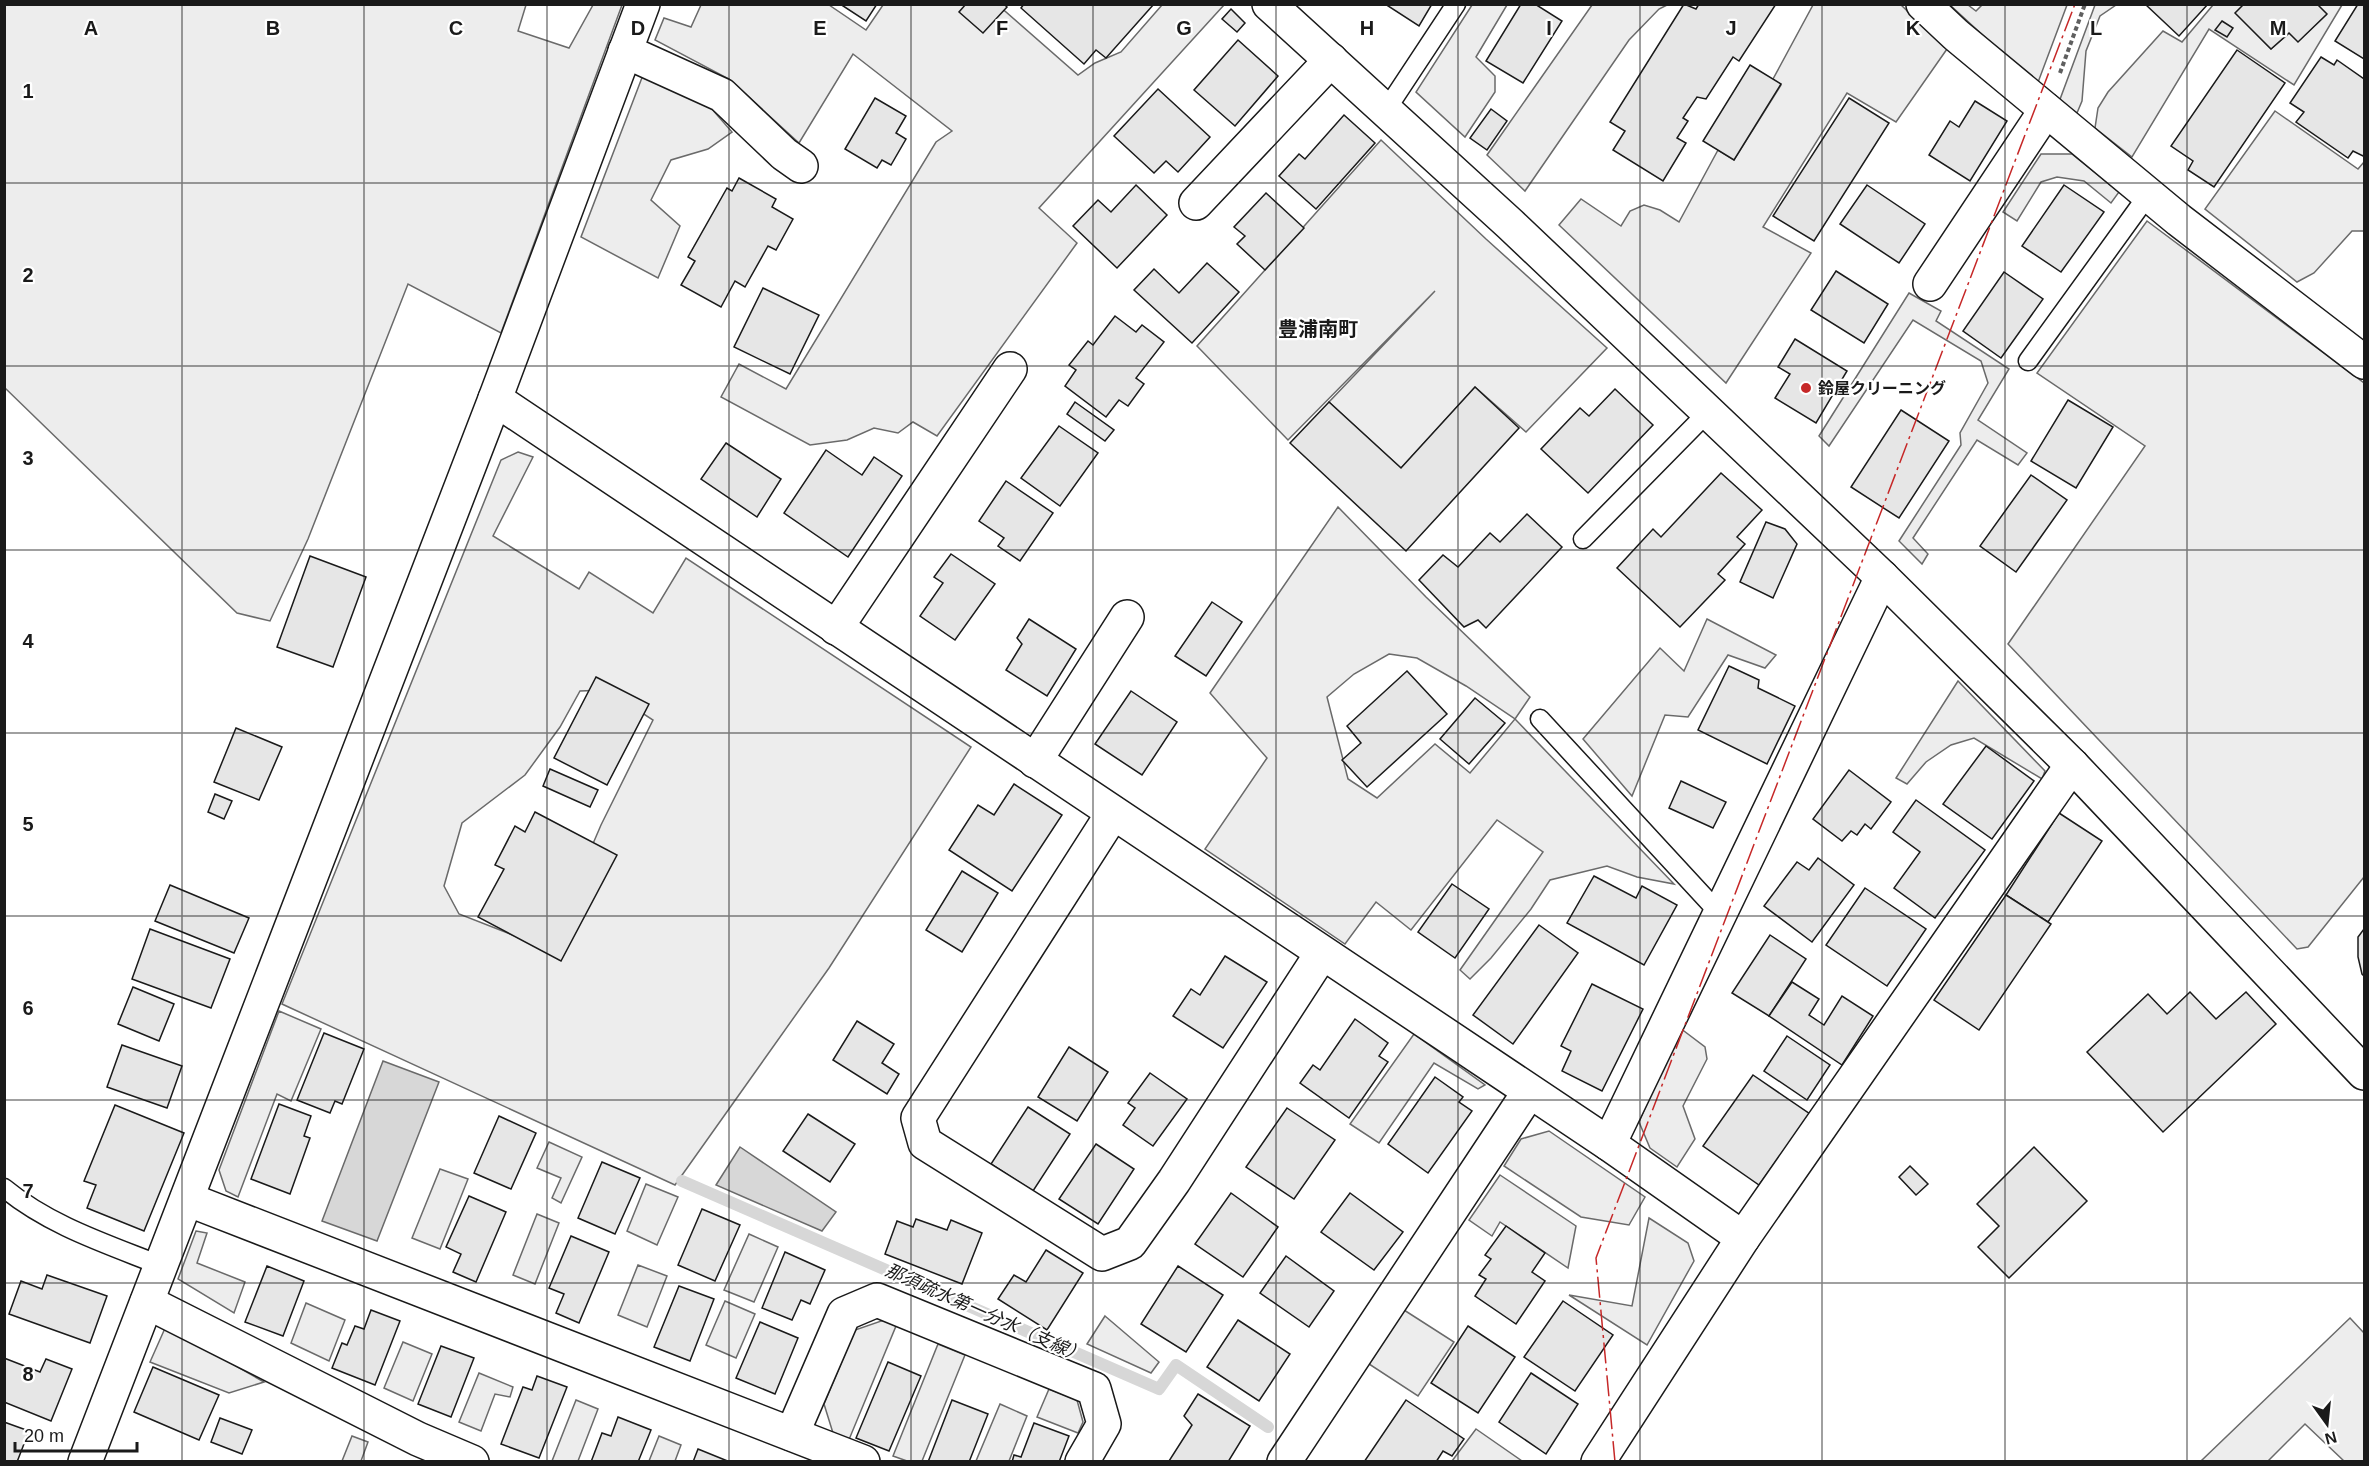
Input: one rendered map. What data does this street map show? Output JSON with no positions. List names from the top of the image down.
{
  "districts": ["豊浦南町"],
  "water": ["那須疏水第一分水（支線）"],
  "places": ["鈴屋クリーニング"],
  "scale_bar": "20 m",
  "north": "bottom",
  "grid": {
    "columns": [
      "A",
      "B",
      "C",
      "D",
      "E",
      "F",
      "G",
      "H",
      "I",
      "J",
      "K",
      "L",
      "M"
    ],
    "rows": [
      "1",
      "2",
      "3",
      "4",
      "5",
      "6",
      "7",
      "8"
    ]
  }
}
